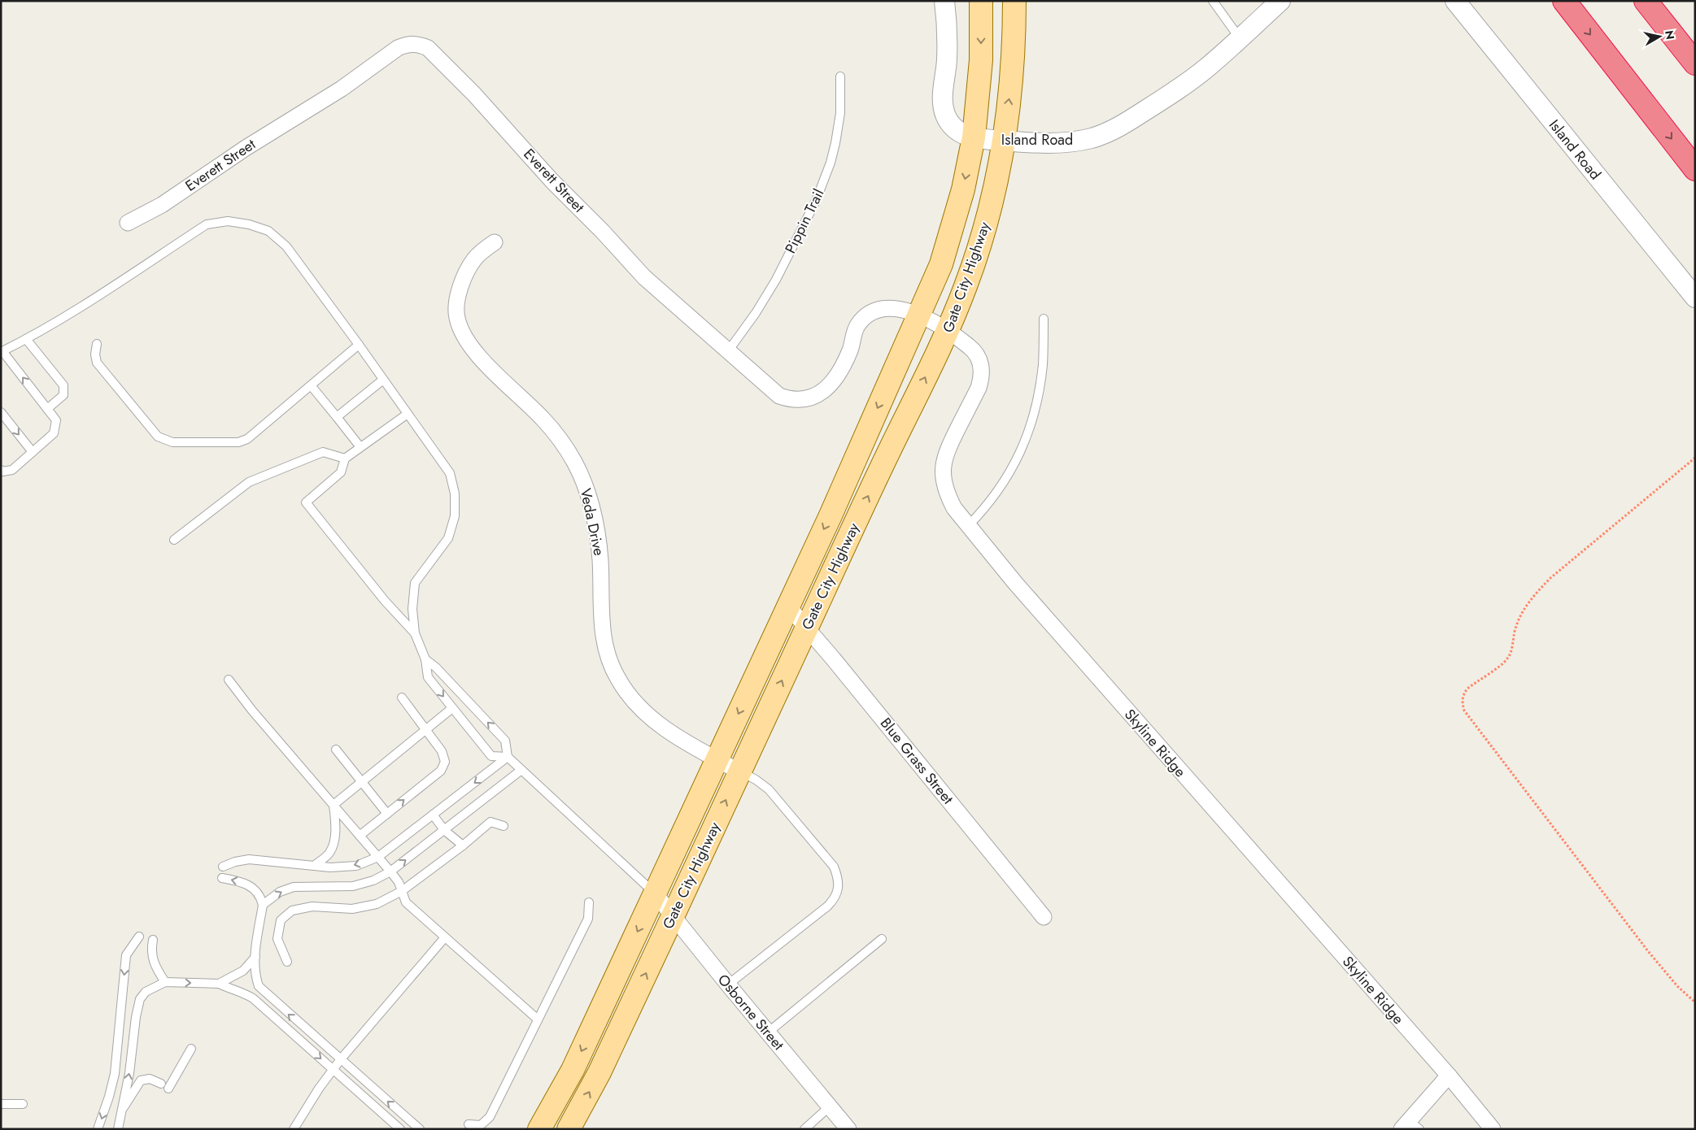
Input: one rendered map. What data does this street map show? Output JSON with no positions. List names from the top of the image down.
{
  "streets": {
    "main road": ["Gate City Highway"],
    "street": [
      "Island Road",
      "Everett Street",
      "Veda Drive",
      "Skyline Ridge",
      "Blue Grass Street",
      "Osborne Street"
    ],
    "lane": ["Pippin Trail"]
  },
  "crossings": [
    ["Island Road", "Gate City Highway"],
    ["Everett Street", "Pippin Trail"],
    ["Everett Street", "Gate City Highway"],
    ["Everett Street", "Skyline Ridge"],
    ["Gate City Highway", "Veda Drive"],
    ["Gate City Highway", "Skyline Ridge"],
    ["Gate City Highway", "Blue Grass Street"],
    ["Gate City Highway", "Osborne Street"]
  ],
  "north": "right"
}
